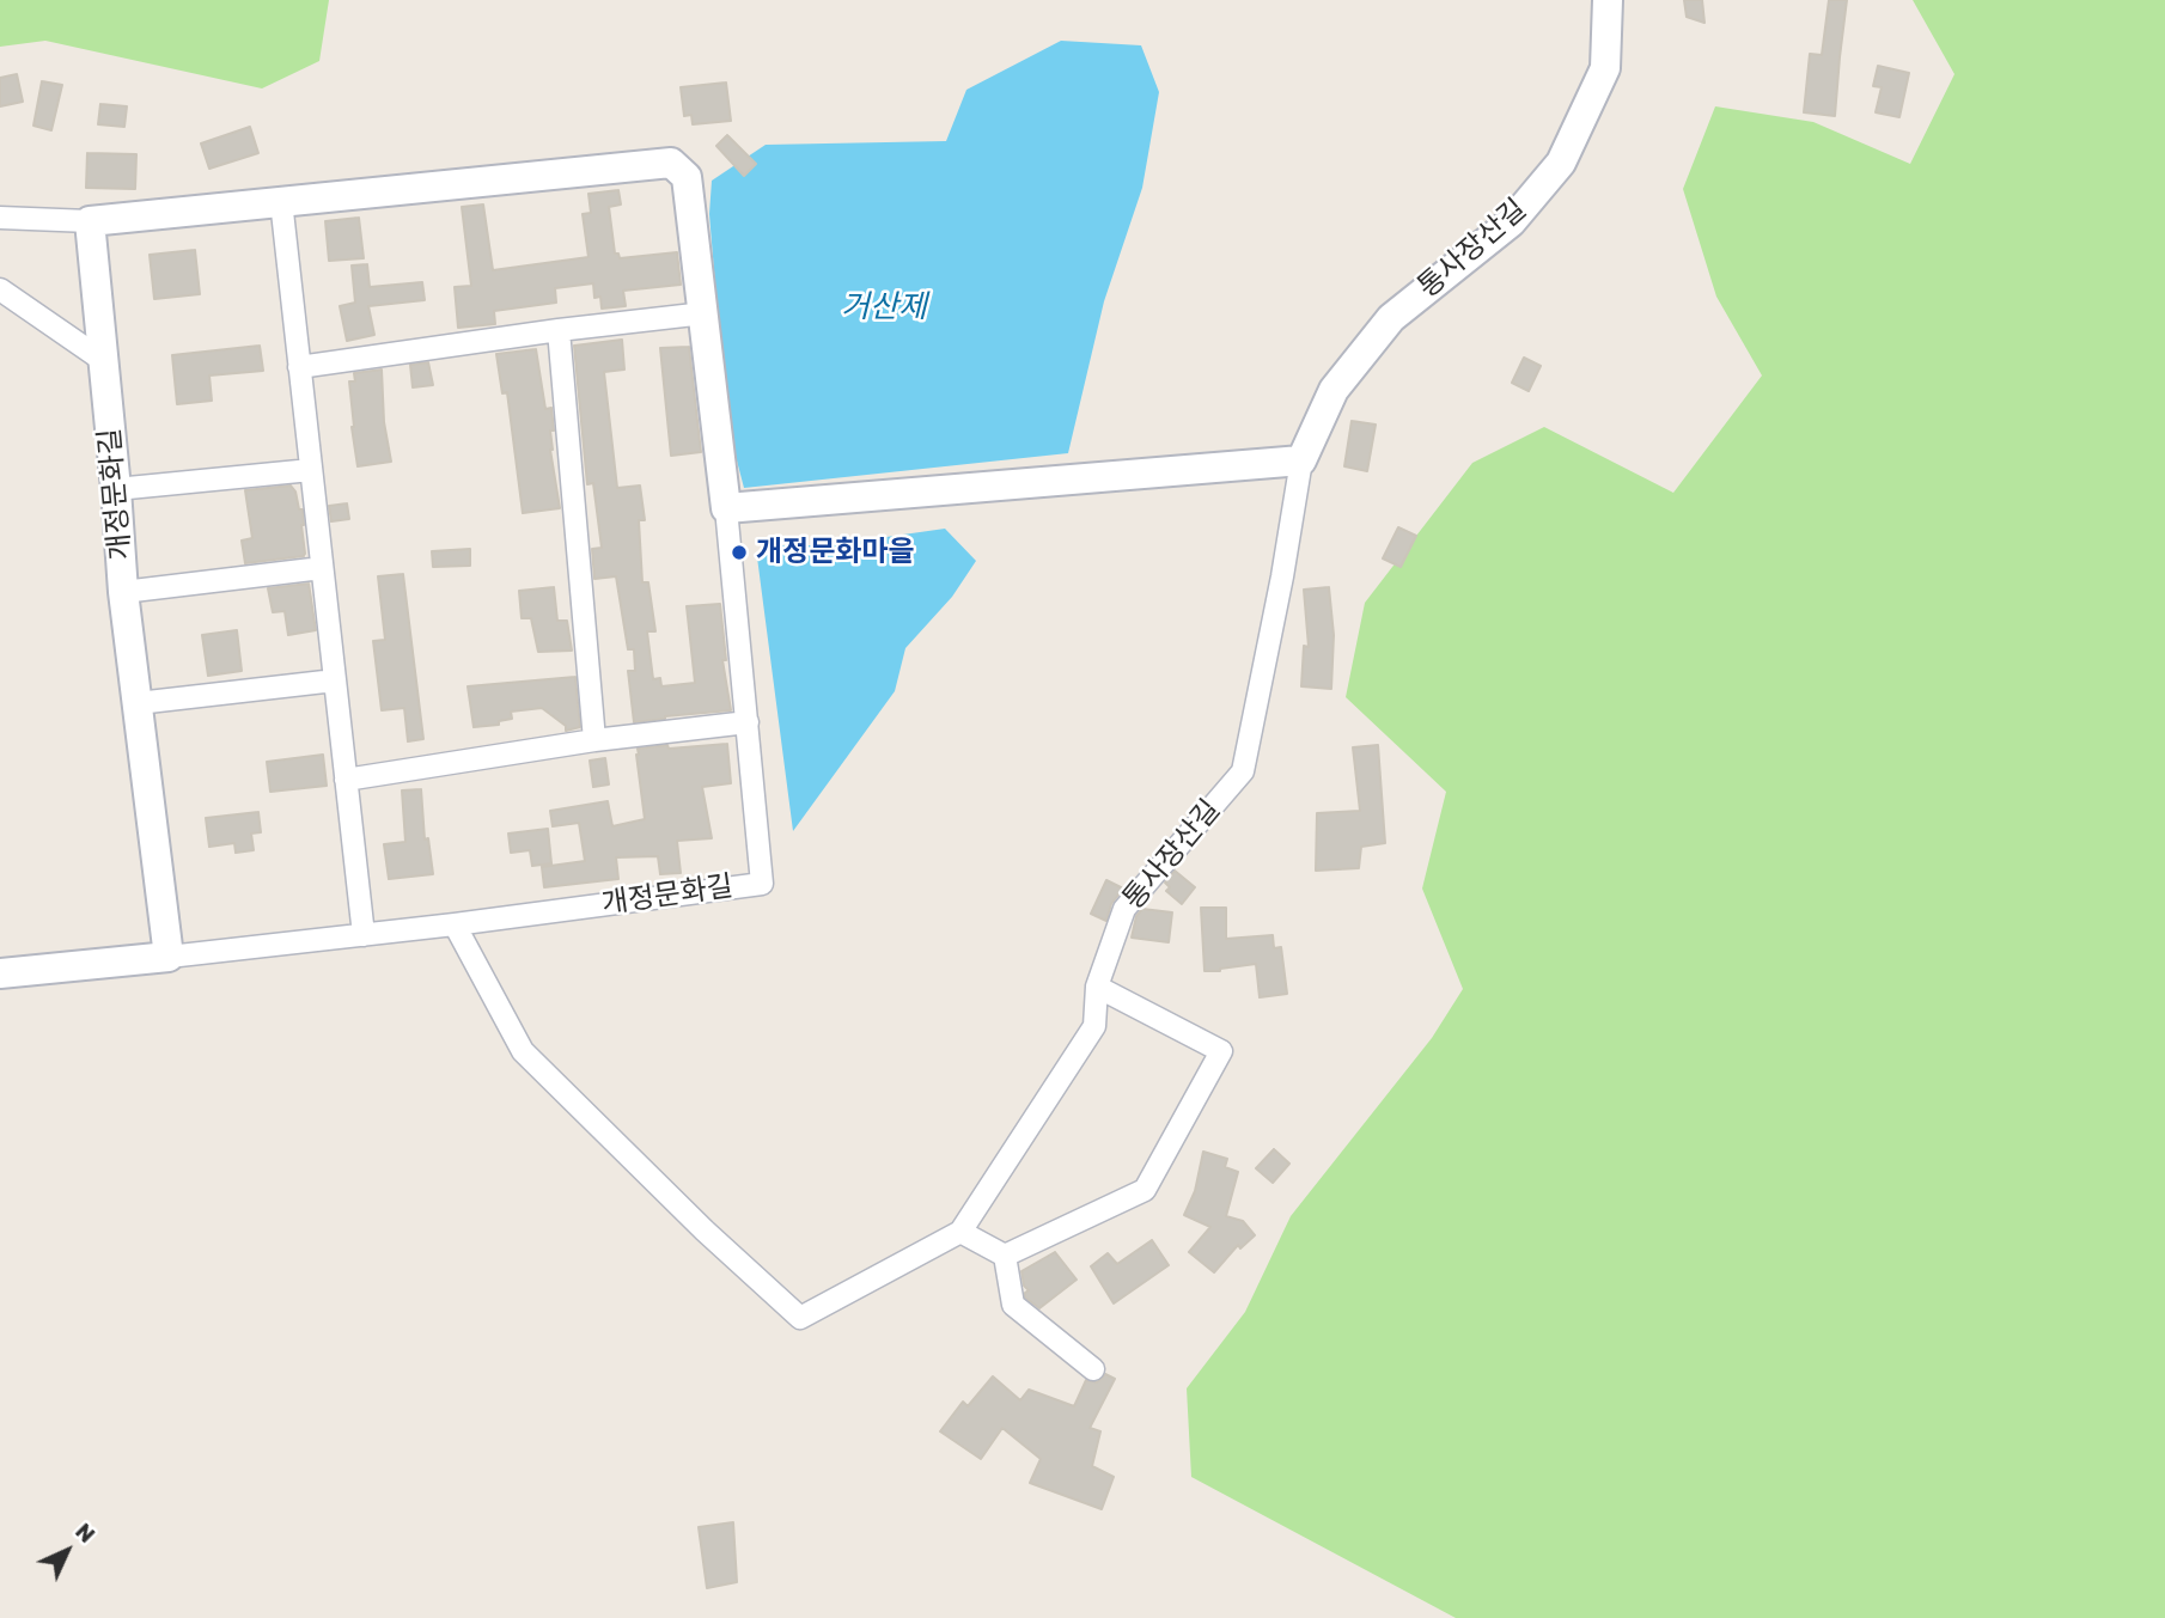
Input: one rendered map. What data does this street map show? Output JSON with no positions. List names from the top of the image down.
{
  "streets": {
    "street": ["통사장산길", "개정문화길"]
  },
  "crossings": [
    ["통사장산길", "개정문화길"]
  ],
  "water": ["거산제"],
  "places": ["개정문화마을"],
  "north": "top right"
}
